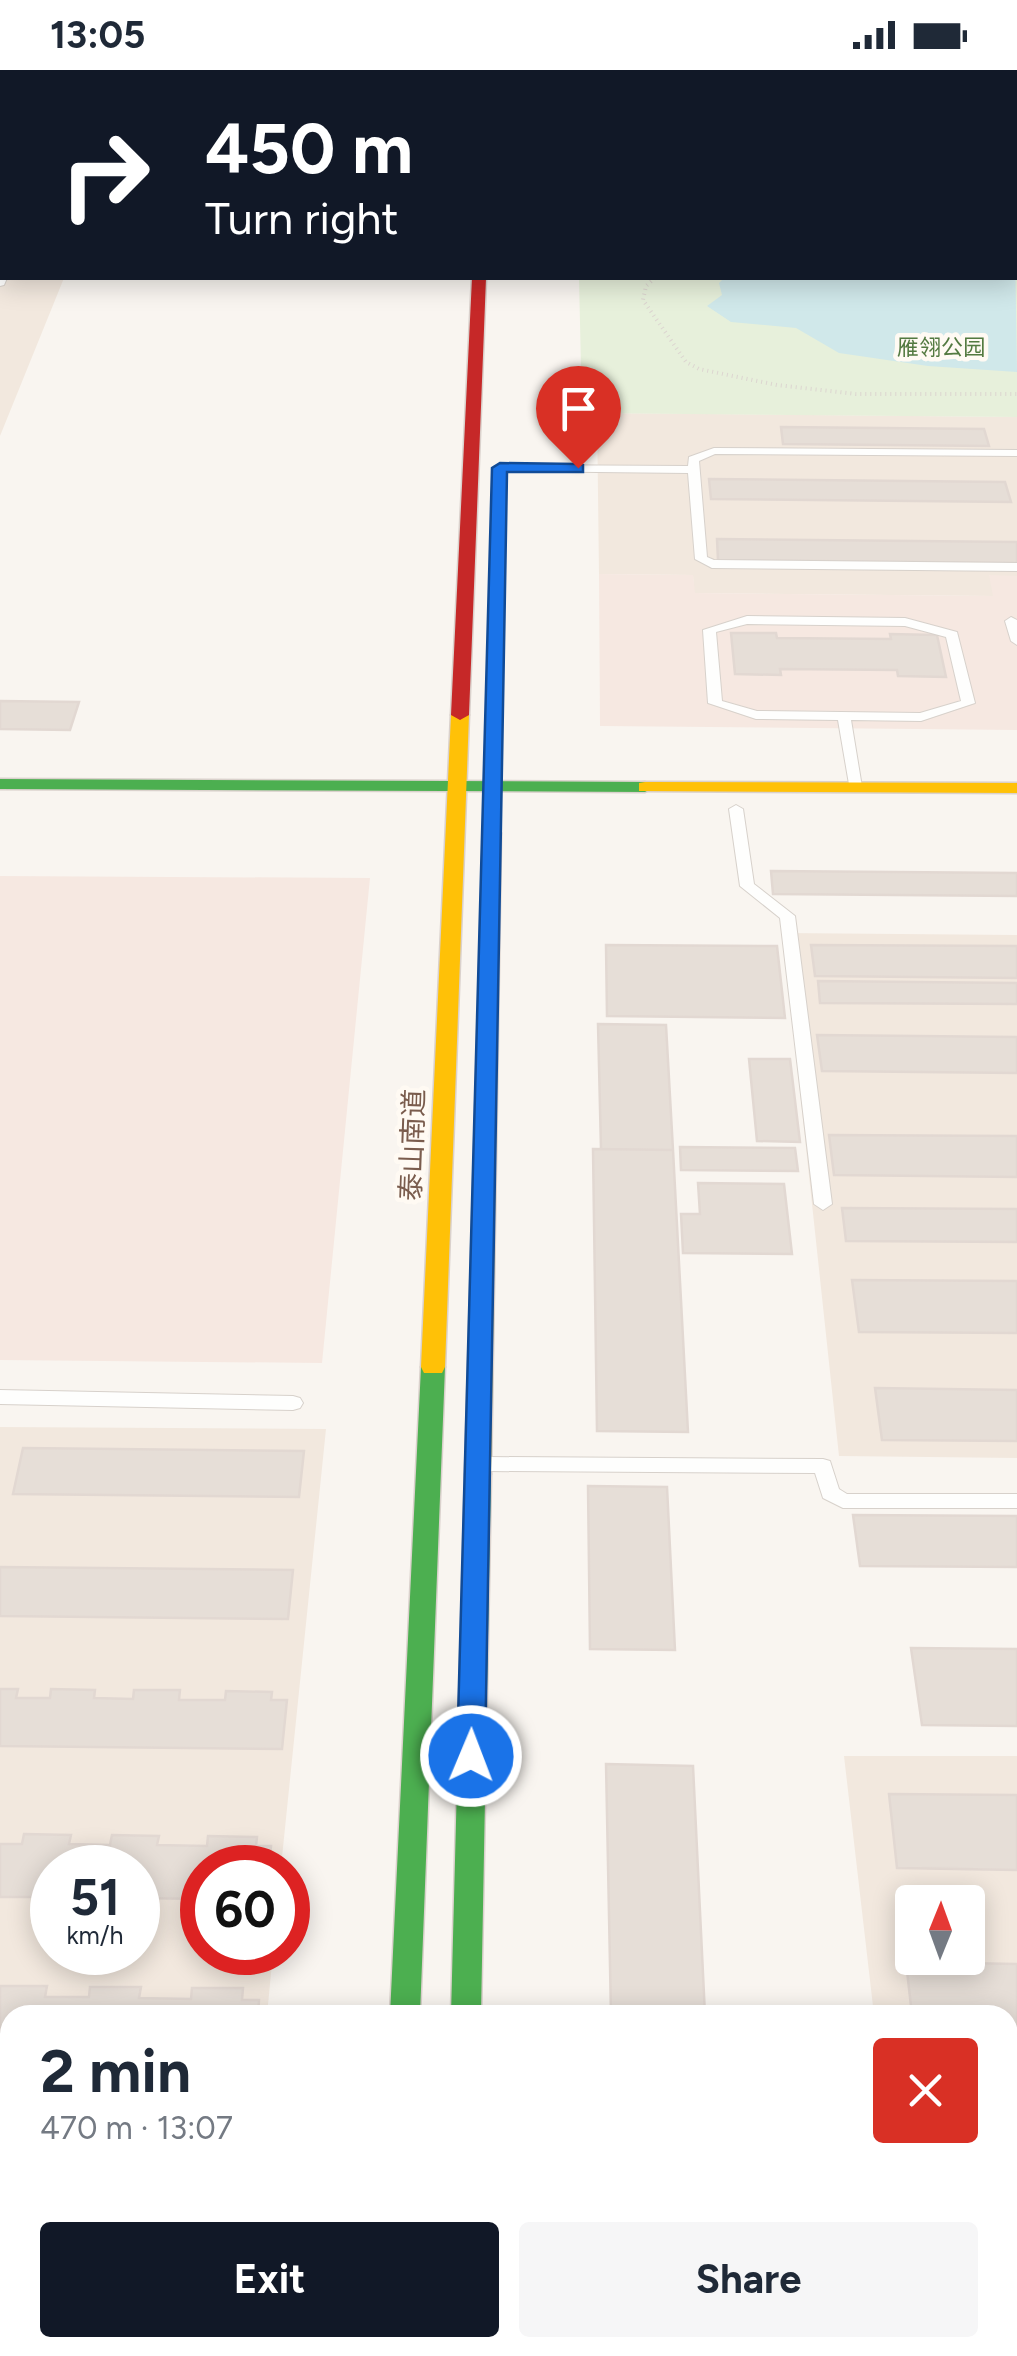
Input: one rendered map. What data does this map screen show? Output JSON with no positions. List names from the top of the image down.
{
  "streets": {
    "main road": ["泰山南道"]
  },
  "parks": ["雁翎公园"],
  "north": "top",
  "page": {
    "status": "13:05",
    "turn": ["450 m", "Turn right"],
    "speed": "51 km/h",
    "limit": "60",
    "heading": ["2 min", "470 m · 13:07"],
    "buttons": ["Exit", "Share"]
  }
}
